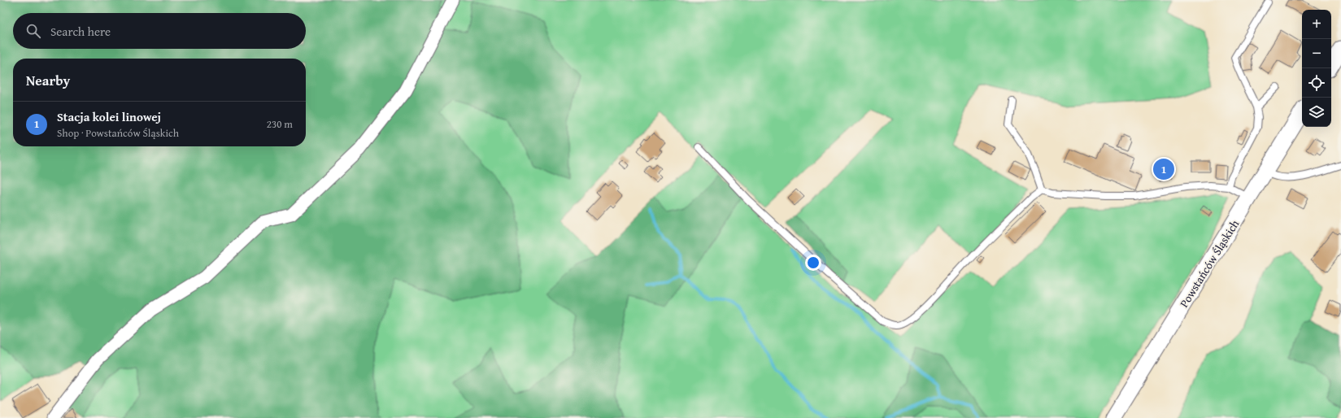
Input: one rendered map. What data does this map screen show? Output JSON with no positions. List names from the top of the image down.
{
  "streets": {
    "street": ["Powstańców Śląskich"]
  },
  "page": {
    "map_buttons": ["+", "−"],
    "search": "Search here",
    "heading": "Nearby",
    "list": [
      {
        "mark": "1",
        "name": "Stacja kolei linowej",
        "note": "Shop · Powstańców Śląskich",
        "value": "230 m"
      }
    ],
    "pins": "1"
  }
}
